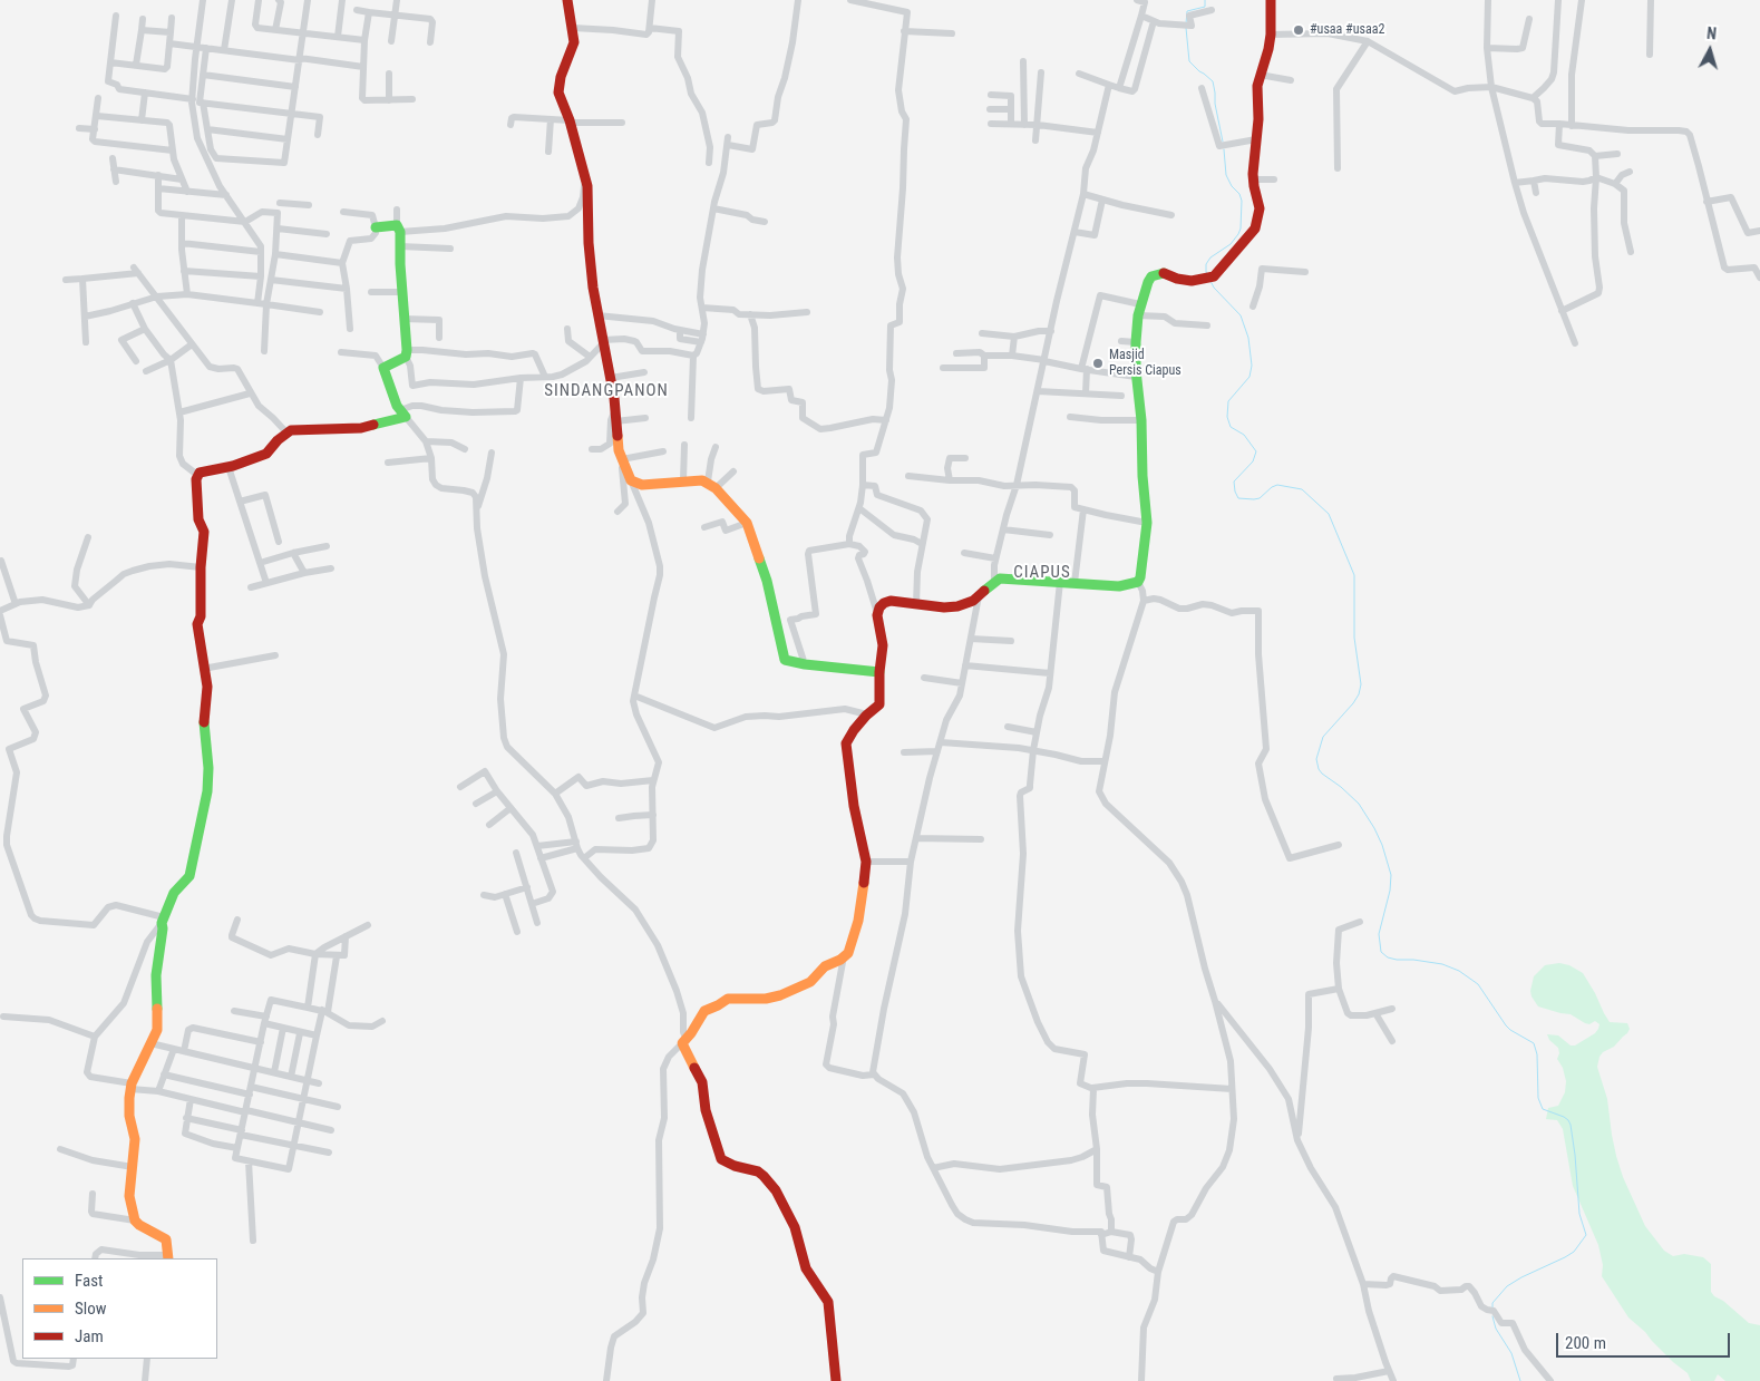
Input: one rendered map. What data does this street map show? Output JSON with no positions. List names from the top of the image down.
{
  "districts": ["SINDANGPANON", "CIAPUS"],
  "places": ["#usaa #usaa2", "Masjid Persis Ciapus"],
  "legend": ["Fast", "Slow", "Jam"],
  "scale_bar": "200 m",
  "north": "top"
}
